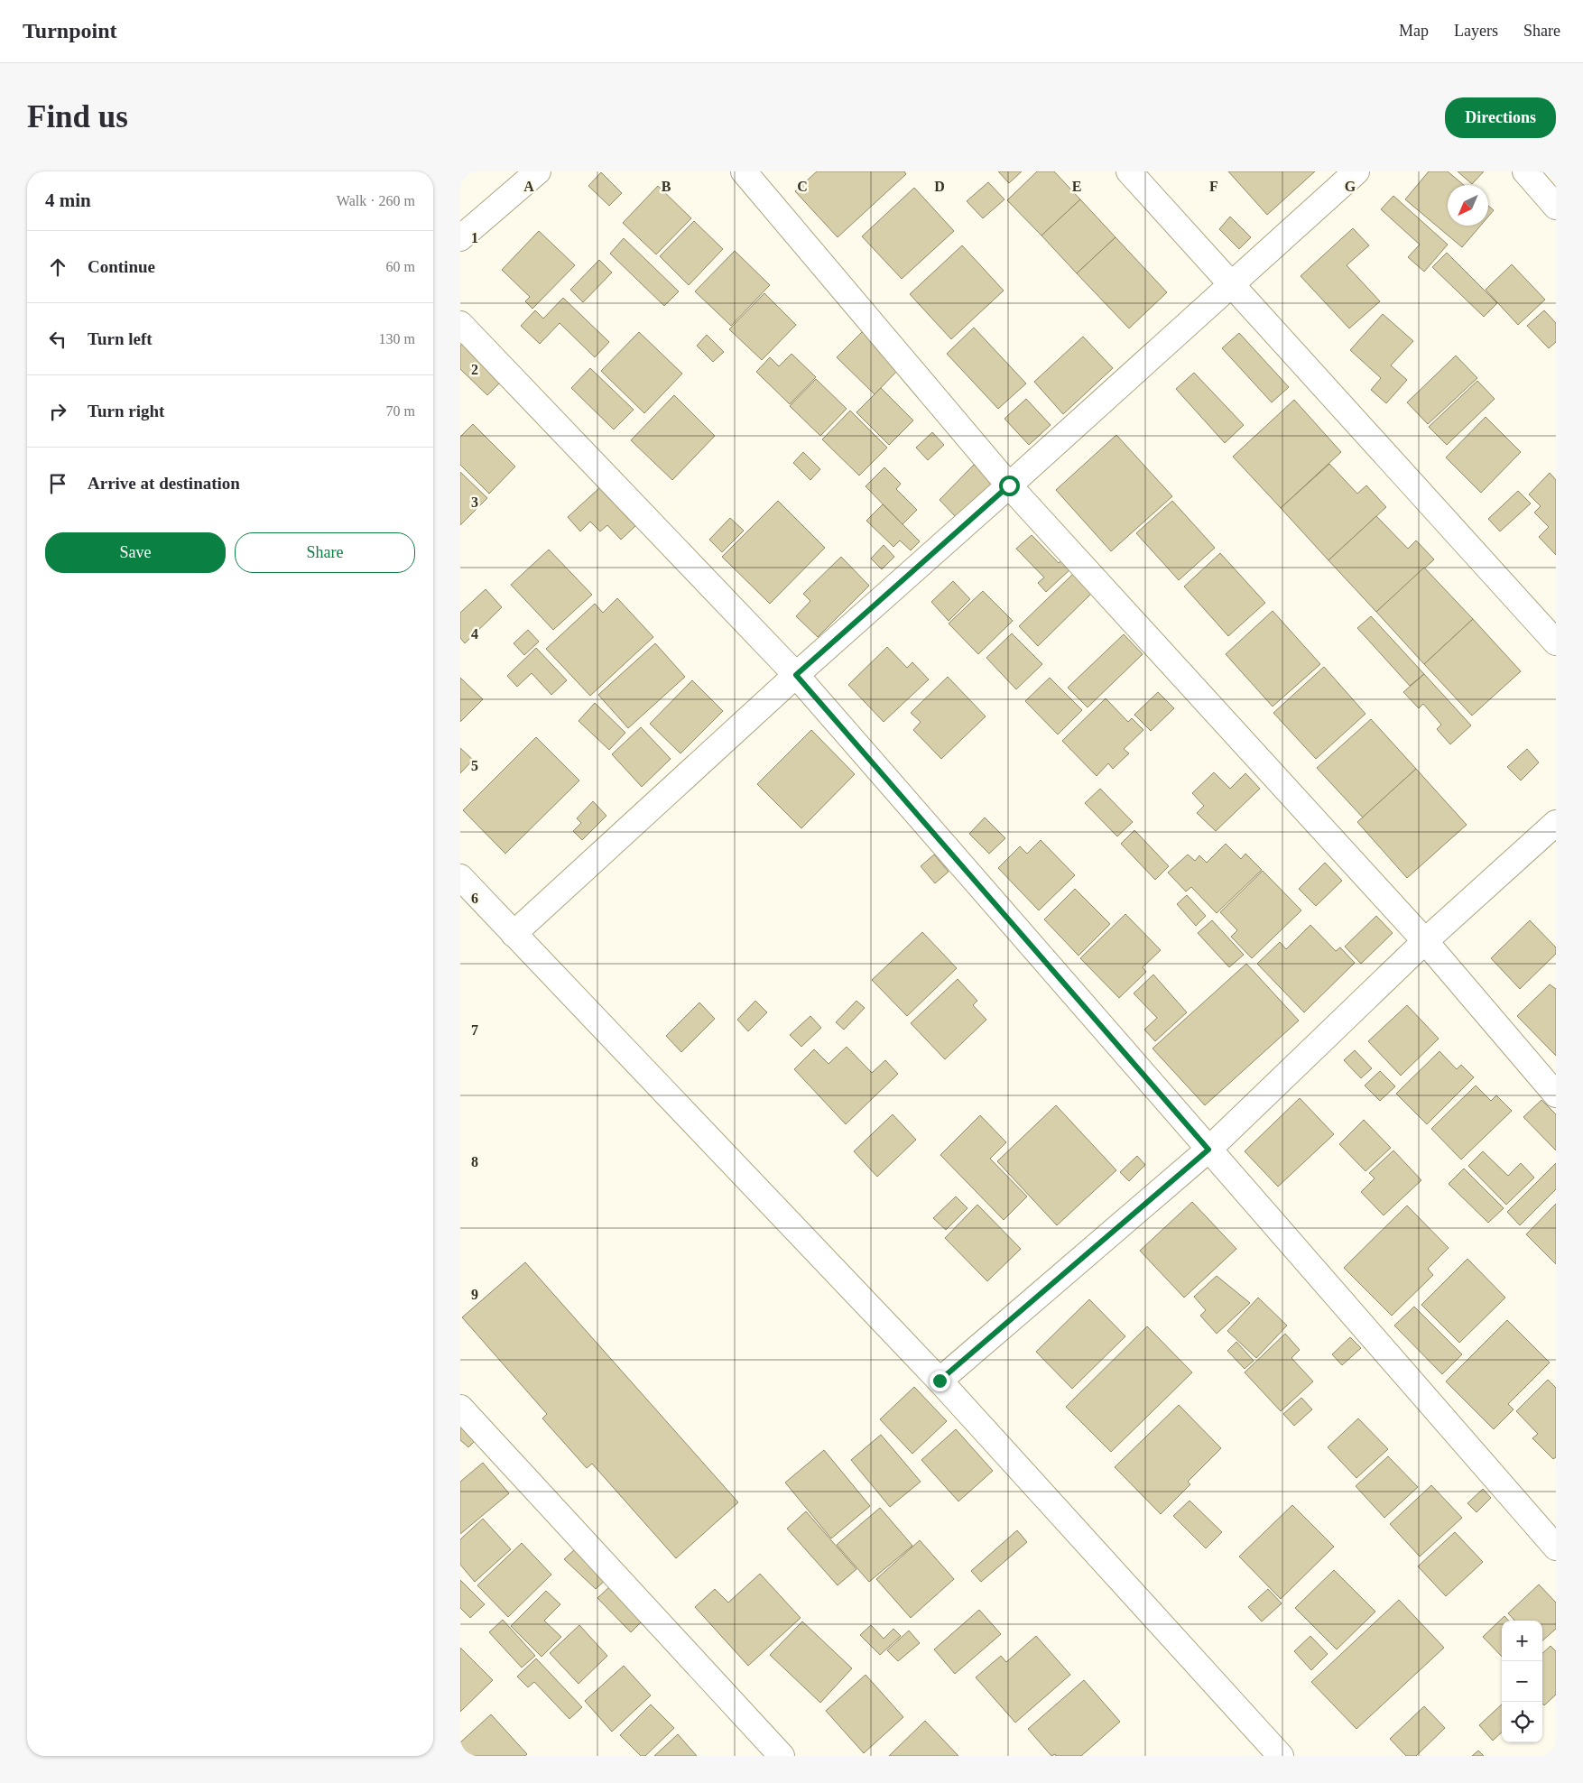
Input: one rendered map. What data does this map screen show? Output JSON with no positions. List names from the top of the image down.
{
  "north": "bottom left",
  "page": {
    "header": "Turnpoint",
    "nav": ["Map", "Layers", "Share"],
    "buttons": [
      "Directions",
      ["Save", "Share"]
    ],
    "title": "Find us",
    "heading": ["4 min", "Walk · 260 m"],
    "list": [
      ["Continue", "60 m"],
      ["Turn left", "130 m"],
      ["Turn right", "70 m"],
      "Arrive at destination"
    ],
    "map_buttons": ["+", "−"]
  },
  "grid": {
    "columns": [
      "A",
      "B",
      "C",
      "D",
      "E",
      "F",
      "G"
    ],
    "rows": [
      "1",
      "2",
      "3",
      "4",
      "5",
      "6",
      "7",
      "8",
      "9"
    ]
  }
}
